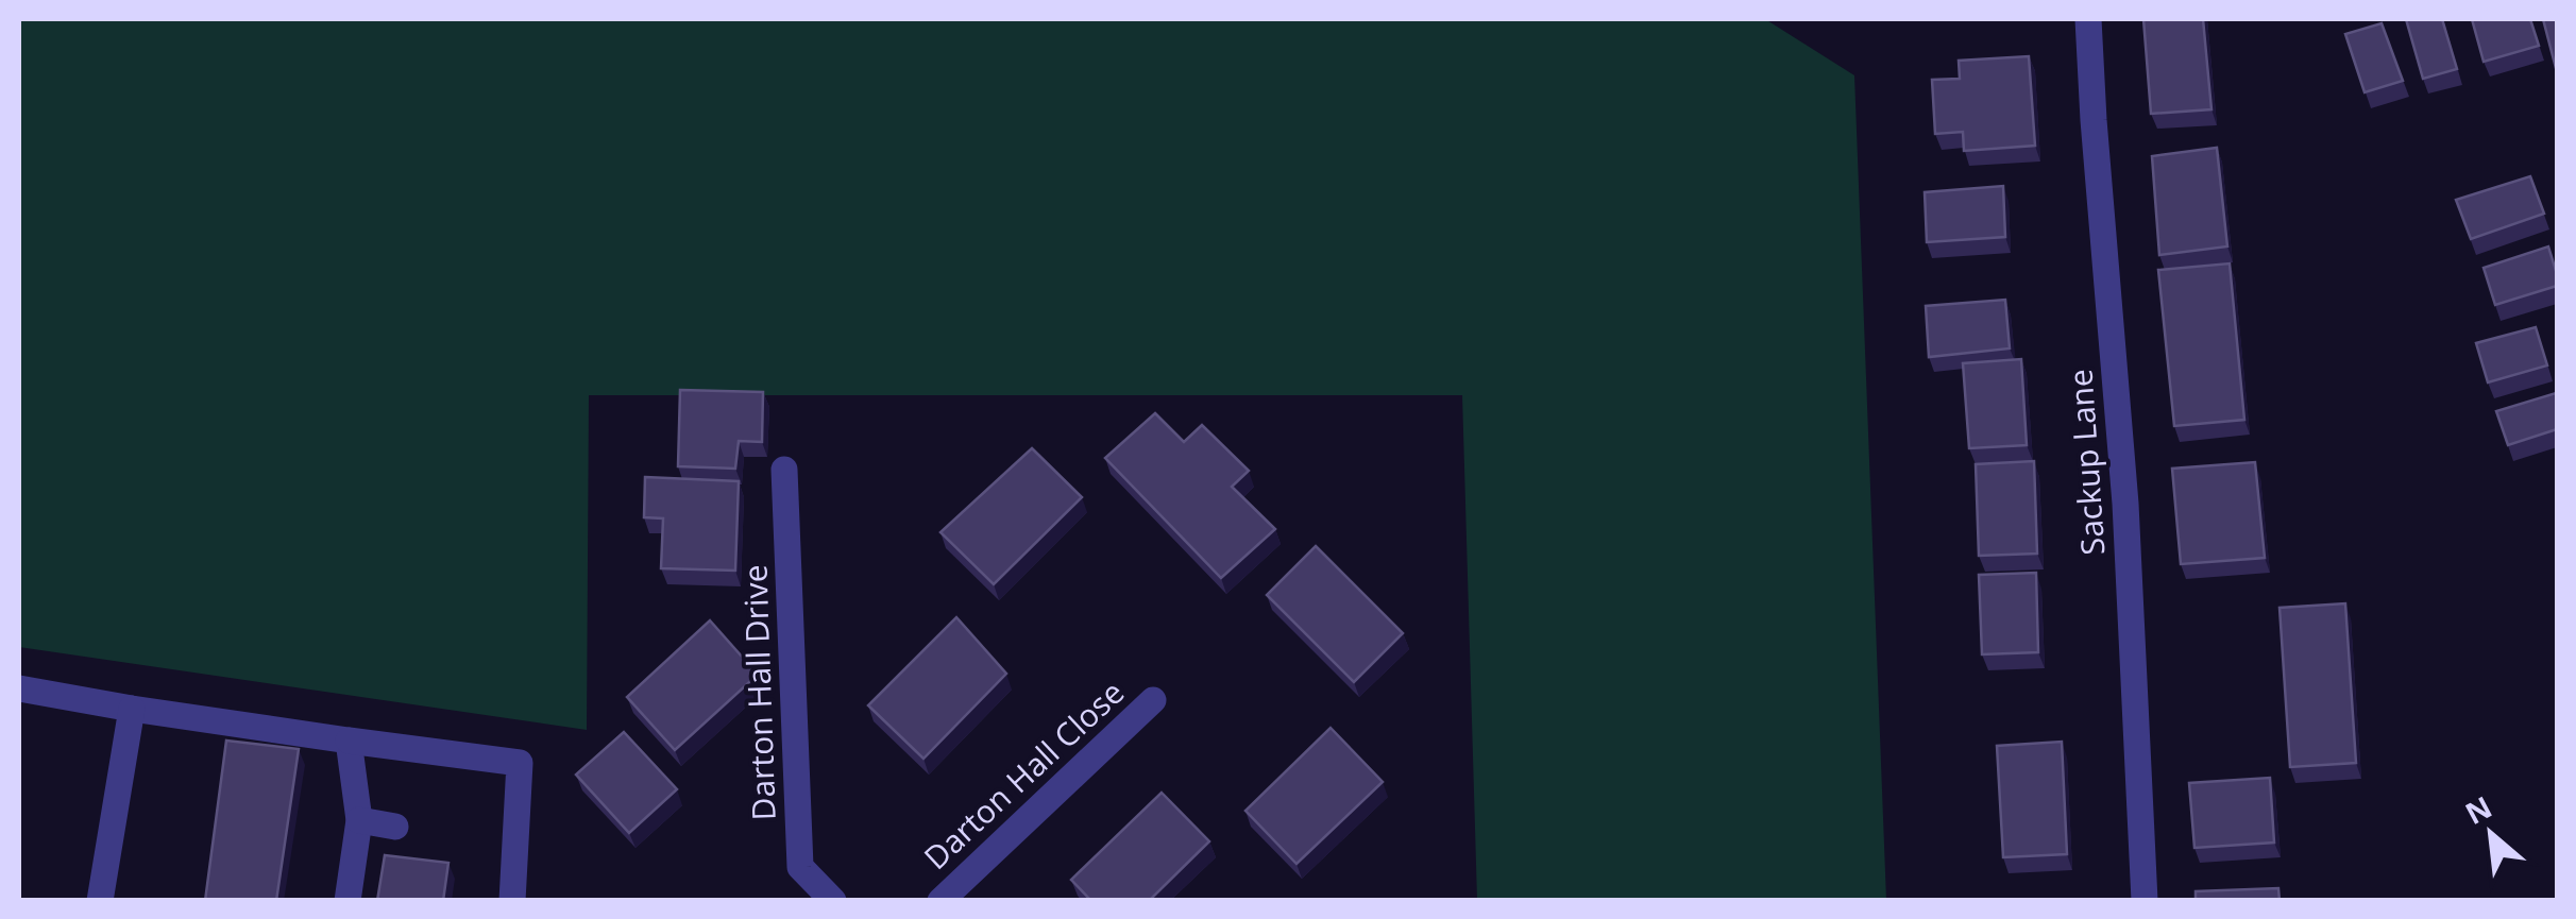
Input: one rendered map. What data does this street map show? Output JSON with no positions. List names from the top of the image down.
{
  "streets": {
    "street": ["Sackup Lane", "Darton Hall Drive", "Darton Hall Close"]
  },
  "north": "top left"
}
